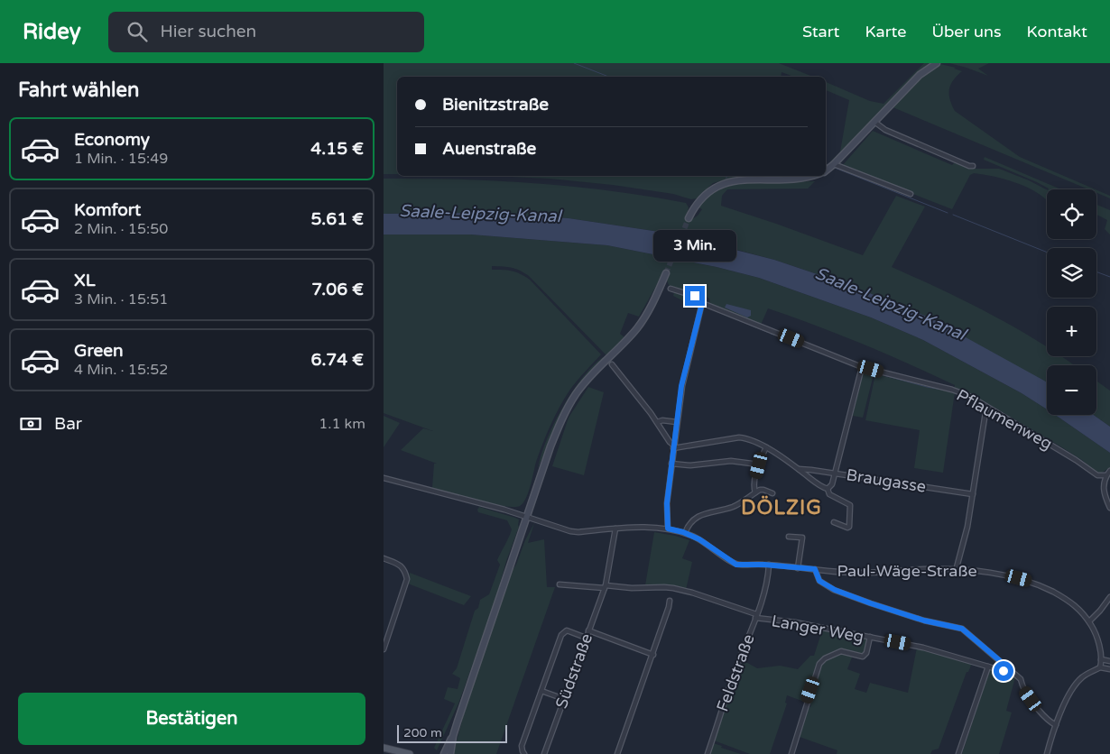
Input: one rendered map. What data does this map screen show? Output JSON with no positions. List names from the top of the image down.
{
  "streets": {
    "street": [
      "Pflaumenweg",
      "Braugasse",
      "Paul-Wäge-Straße",
      "Langer Weg",
      "Südstraße",
      "Feldstraße"
    ]
  },
  "crossings": [
    ["Paul-Wäge-Straße", "Südstraße"],
    ["Paul-Wäge-Straße", "Feldstraße"],
    ["Langer Weg", "Südstraße"],
    ["Langer Weg", "Feldstraße"]
  ],
  "districts": ["DÖLZIG"],
  "water": ["Saale-Leipzig-Kanal"],
  "scale_bar": "200 m",
  "page": {
    "header": "Ridey",
    "search": "Hier suchen",
    "nav": [
      "Start",
      "Karte",
      "Über uns",
      "Kontakt"
    ],
    "heading": "Fahrt wählen",
    "banner": ["Bienitzstraße", "Auenstraße"],
    "list": [
      {
        "name": "Economy",
        "note": "1 Min. · 15:49",
        "value": "4.15 €"
      },
      {
        "name": "Komfort",
        "note": "2 Min. · 15:50",
        "value": "5.61 €"
      },
      {
        "name": "XL",
        "note": "3 Min. · 15:51",
        "value": "7.06 €"
      },
      {
        "name": "Green",
        "note": "4 Min. · 15:52",
        "value": "6.74 €"
      }
    ],
    "map_buttons": ["+", "−"],
    "bubble": "3 Min.",
    "pay": ["Bar", "1.1 km"],
    "buttons": "Bestätigen",
    "scale": "200 m"
  }
}
